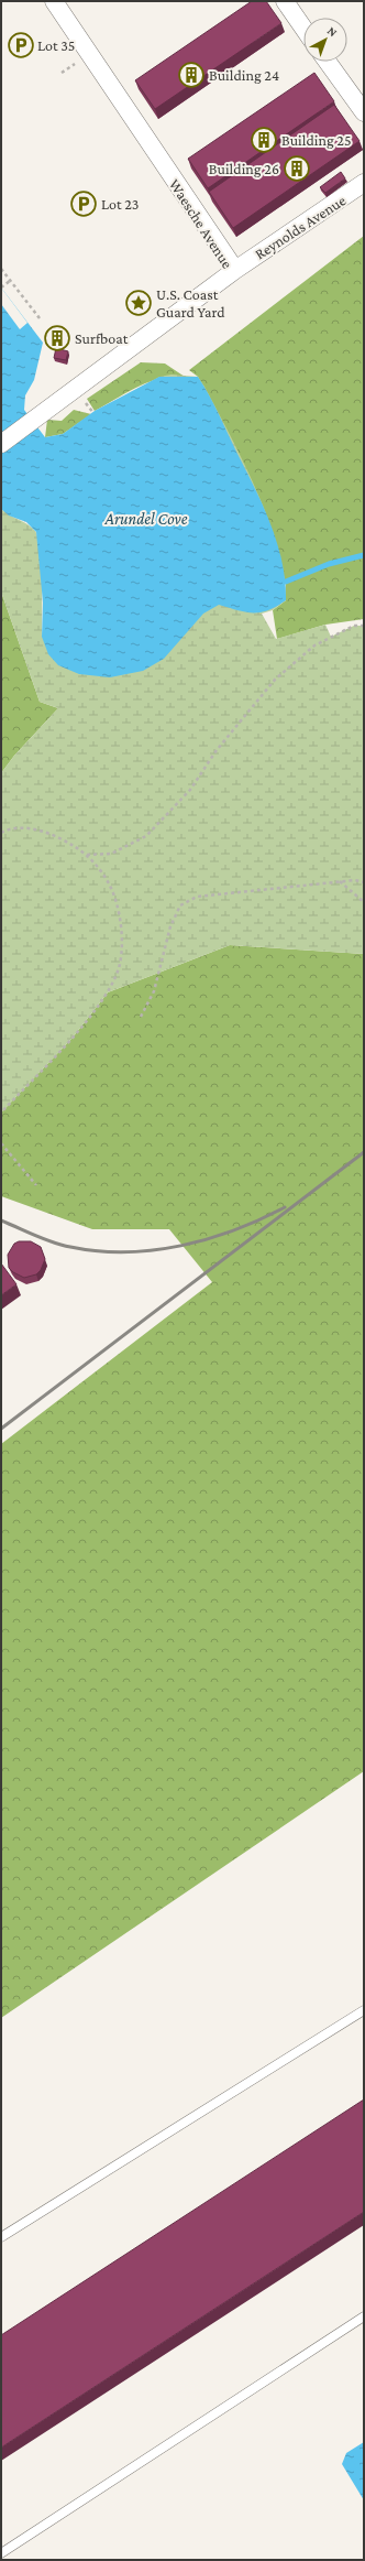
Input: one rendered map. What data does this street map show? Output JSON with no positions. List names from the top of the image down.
{
  "streets": {
    "street": ["Waesche Avenue", "Reynolds Avenue"]
  },
  "crossings": [
    ["Waesche Avenue", "Reynolds Avenue"]
  ],
  "water": ["Arundel Cove"],
  "places": {
    "parking": ["Lot 35", "Lot 23"],
    "building": [
      "Building 24",
      "Building 25",
      "Building 26",
      "Surfboat"
    ],
    "place": ["U.S. Coast Guard Yard"]
  },
  "north": "top right"
}
